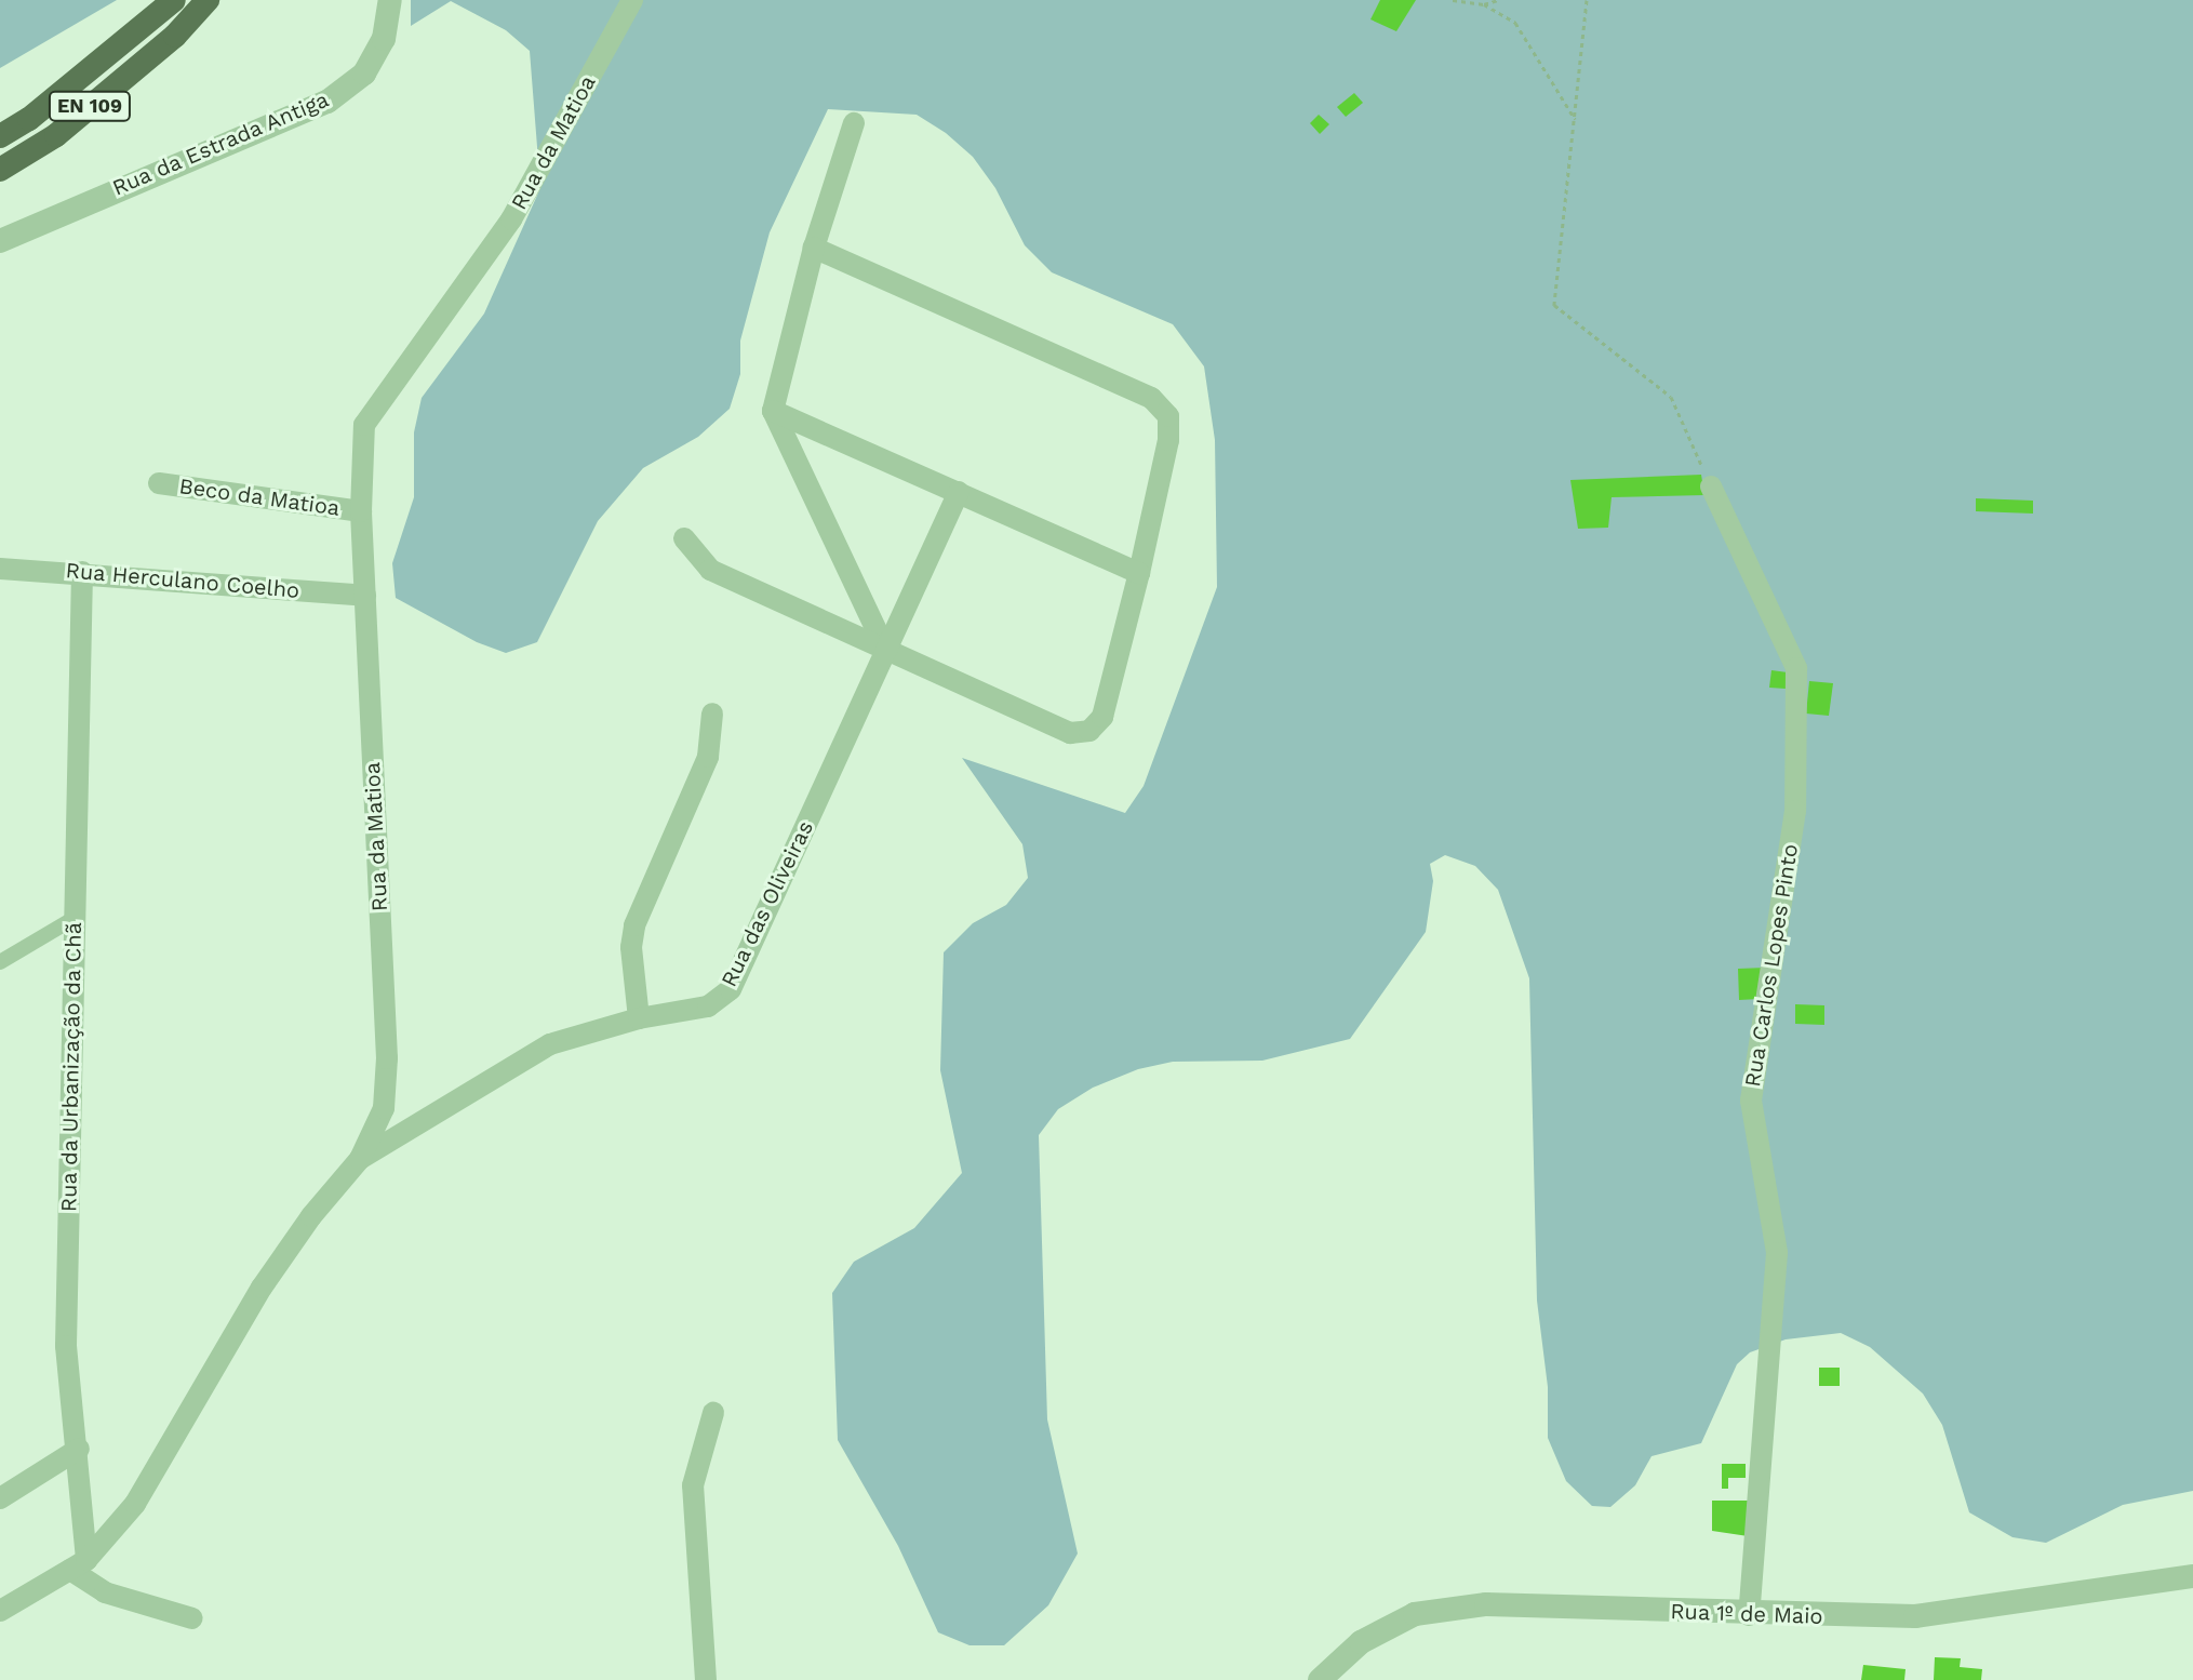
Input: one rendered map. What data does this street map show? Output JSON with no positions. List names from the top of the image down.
{
  "streets": {
    "main road": ["EN 109"],
    "street": [
      "Rua da Matioa",
      "Rua da Estrada Antiga",
      "Beco da Matioa",
      "Rua Herculano Coelho",
      "Rua das Oliveiras",
      "Rua Carlos Lopes Pinto",
      "Rua da Urbanização da Chã",
      "Rua 1º de Maio"
    ]
  },
  "crossings": [
    ["Rua da Matioa", "Beco da Matioa"],
    ["Rua da Matioa", "Rua Herculano Coelho"],
    ["Rua da Matioa", "Rua das Oliveiras"],
    ["Rua da Matioa", "Rua da Urbanização da Chã"],
    ["Rua Herculano Coelho", "Rua da Urbanização da Chã"],
    ["Rua Carlos Lopes Pinto", "Rua 1º de Maio"]
  ]
}
